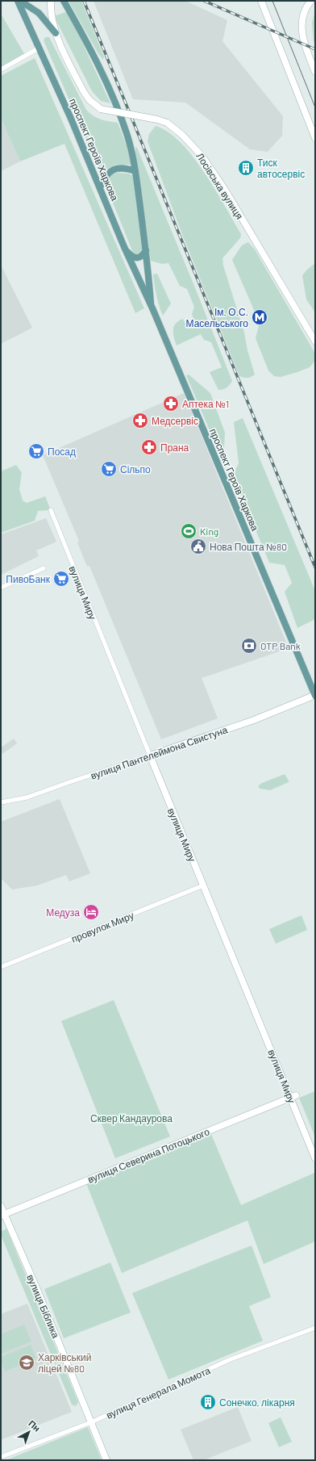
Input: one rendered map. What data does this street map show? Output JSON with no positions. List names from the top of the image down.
{
  "streets": {
    "main road": ["проспект Героїв Харкова"],
    "street": [
      "Лосівська вулиця",
      "вулиця Миру",
      "вулиця Пантелеймона Свистуна",
      "провулок Миру",
      "вулиця Северина Потоцького",
      "вулиця Біблика",
      "вулиця Генерала Момота"
    ]
  },
  "crossings": [
    ["проспект Героїв Харкова", "вулиця Пантелеймона Свистуна"],
    ["вулиця Миру", "вулиця Пантелеймона Свистуна"],
    ["вулиця Миру", "провулок Миру"],
    ["вулиця Миру", "вулиця Северина Потоцького"],
    ["вулиця Северина Потоцького", "вулиця Біблика"],
    ["вулиця Біблика", "вулиця Генерала Момота"]
  ],
  "parks": ["Сквер Кандаурова"],
  "places": {
    "building": ["Тиск автосервіс", "Сонечко, лікарня"],
    "metro station": ["Ім. О.С. Масельського"],
    "pharmacy": ["Аптека №1", "Медсервіс", "Прана"],
    "supermarket": ["Посад", "Сільпо", "ПивоБанк"],
    "sports": ["King"],
    "public building": ["Нова Пошта №80"],
    "bank": ["OTP Bank"],
    "hotel": ["Медуза"],
    "school or university": ["Харківський ліцей №80"]
  },
  "north": "top right"
}
